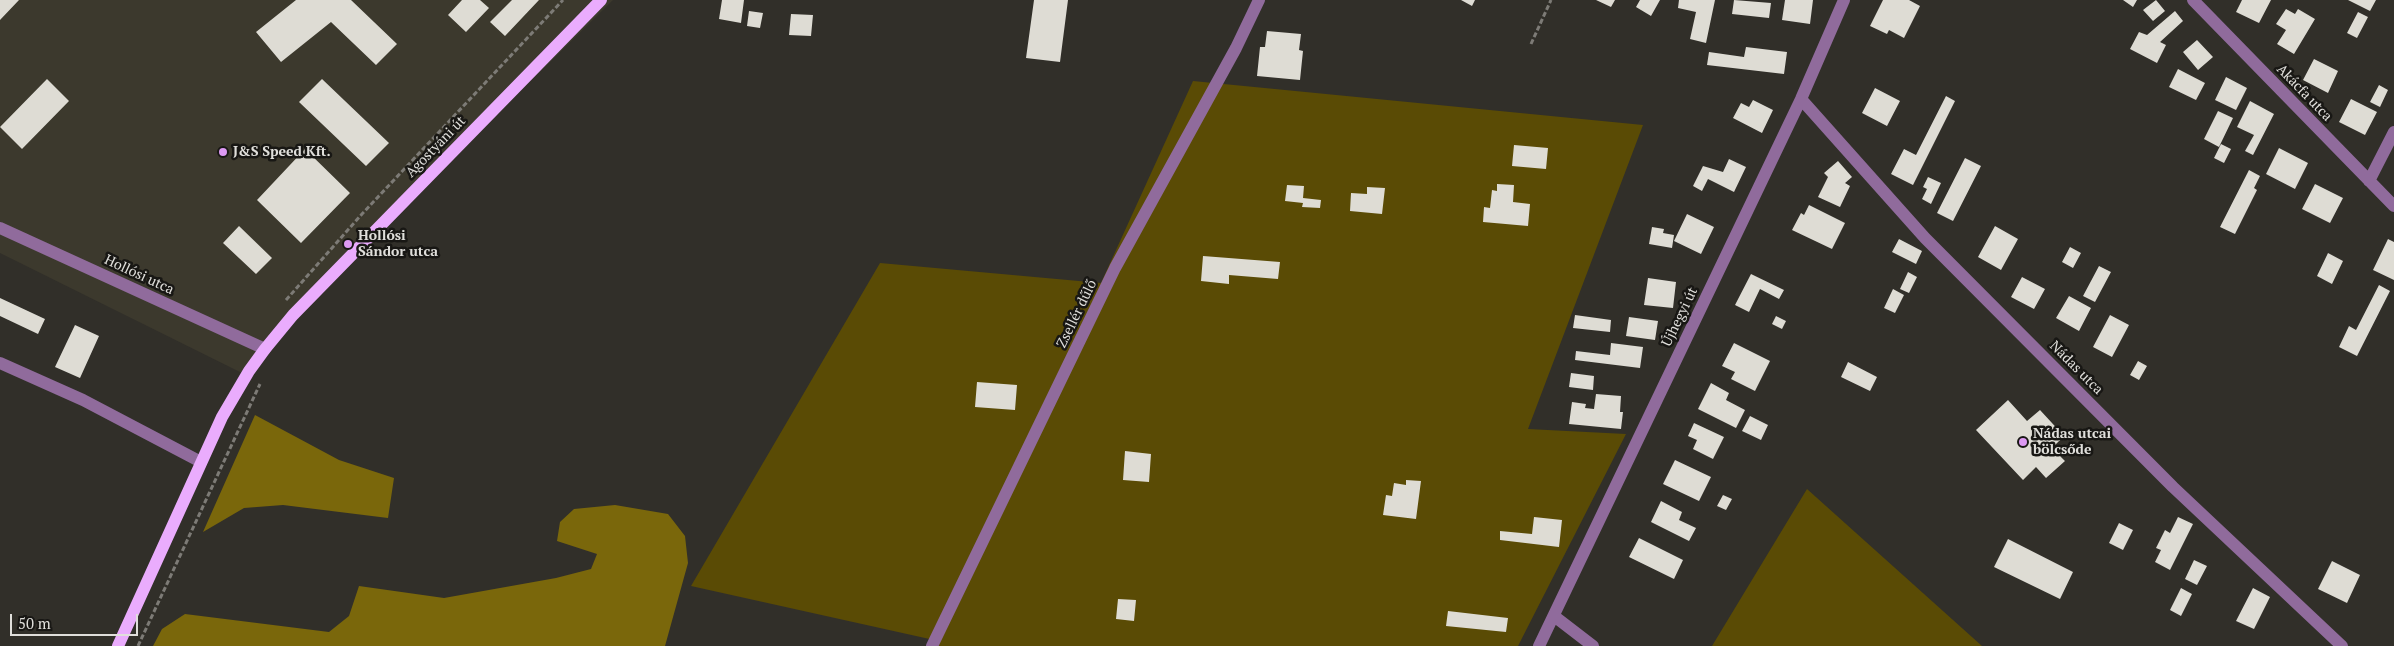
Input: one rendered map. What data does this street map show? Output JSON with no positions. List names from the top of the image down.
{
  "streets": {
    "main road": ["Agostyáni út"],
    "street": [
      "Akácfa utca",
      "Hollósi utca",
      "Zsellér dűlő",
      "Újhegyi út",
      "Nádas utca"
    ]
  },
  "crossings": [
    ["Agostyáni út", "Hollósi utca"],
    ["Újhegyi út", "Nádas utca"]
  ],
  "places": ["J&S Speed Kft.", "Hollósi Sándor utca", "Nádas utcai bölcsőde"],
  "scale_bar": "50 m"
}
